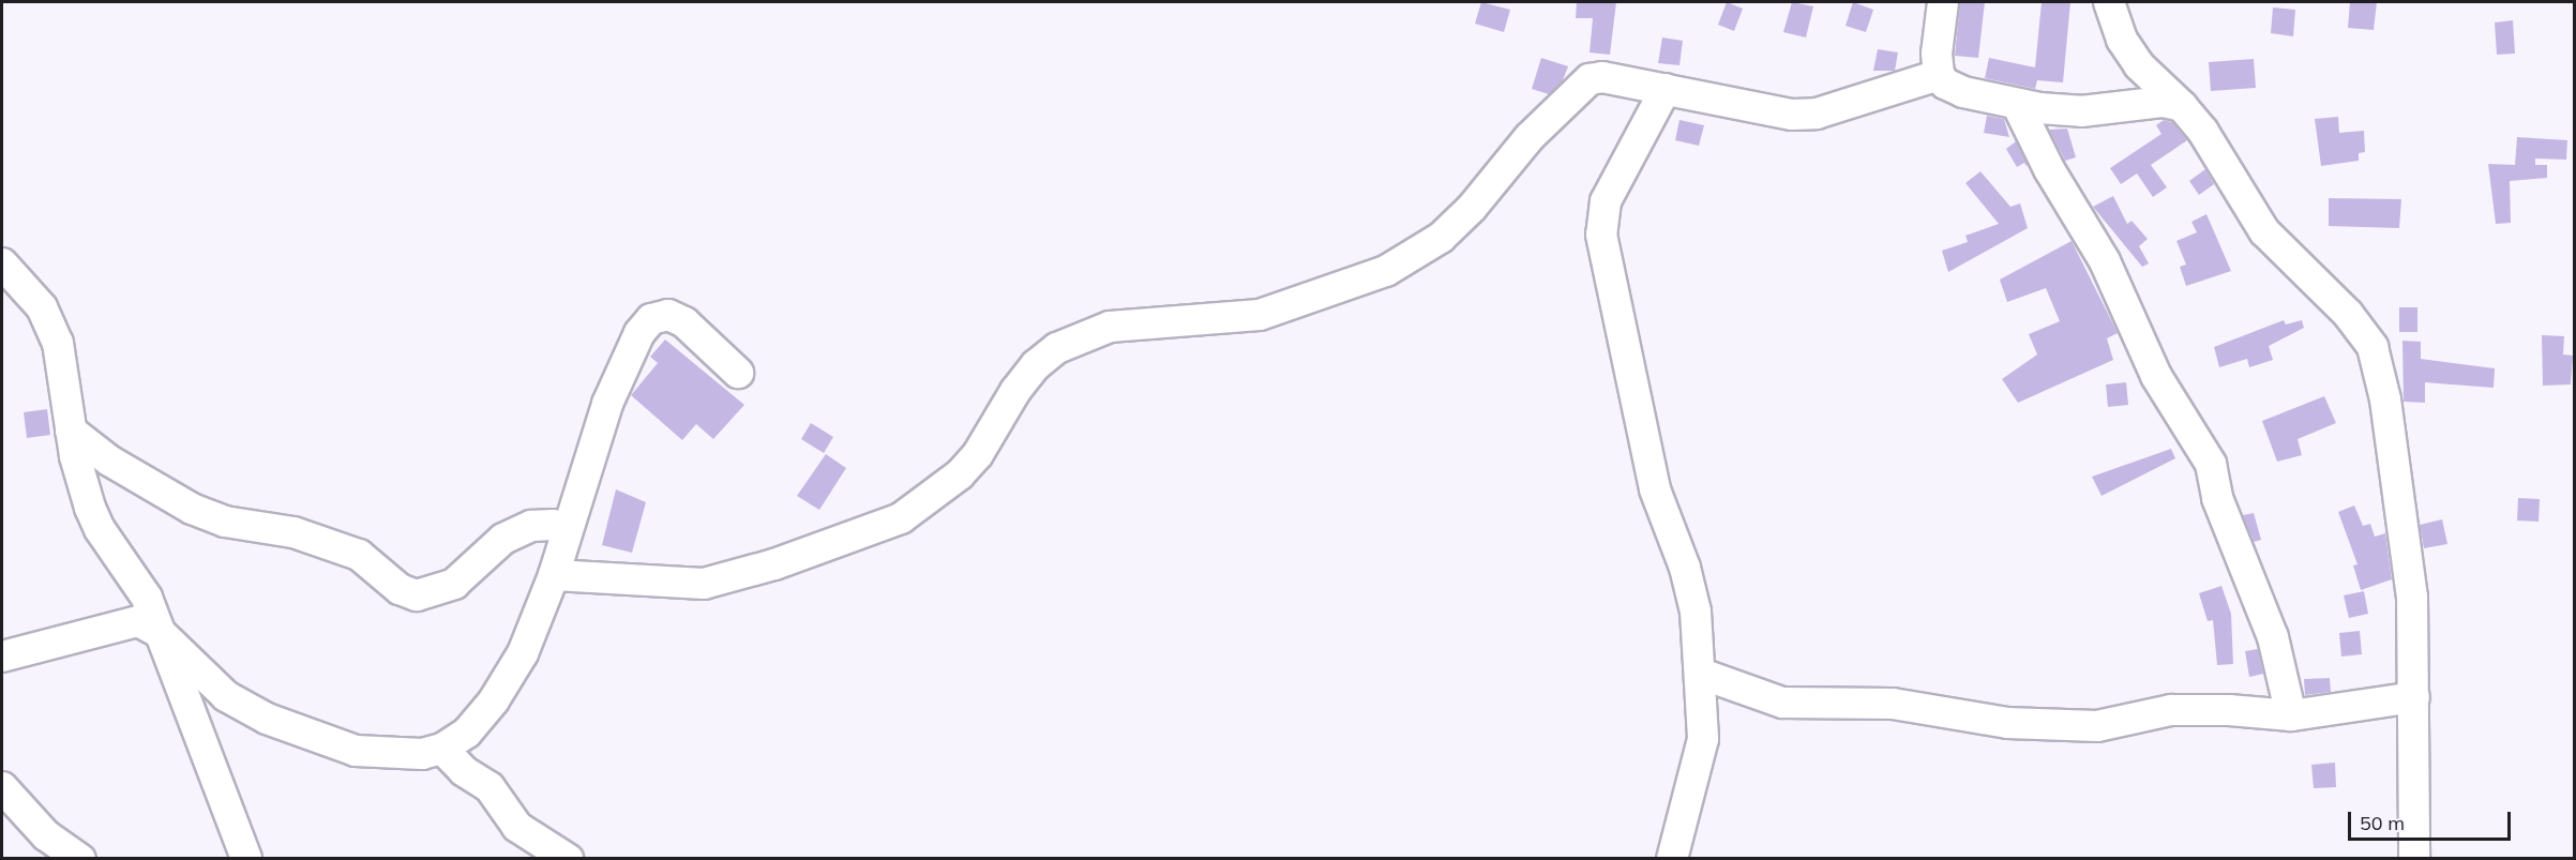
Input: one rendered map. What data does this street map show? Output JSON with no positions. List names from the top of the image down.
{
  "scale_bar": "50 m"
}
